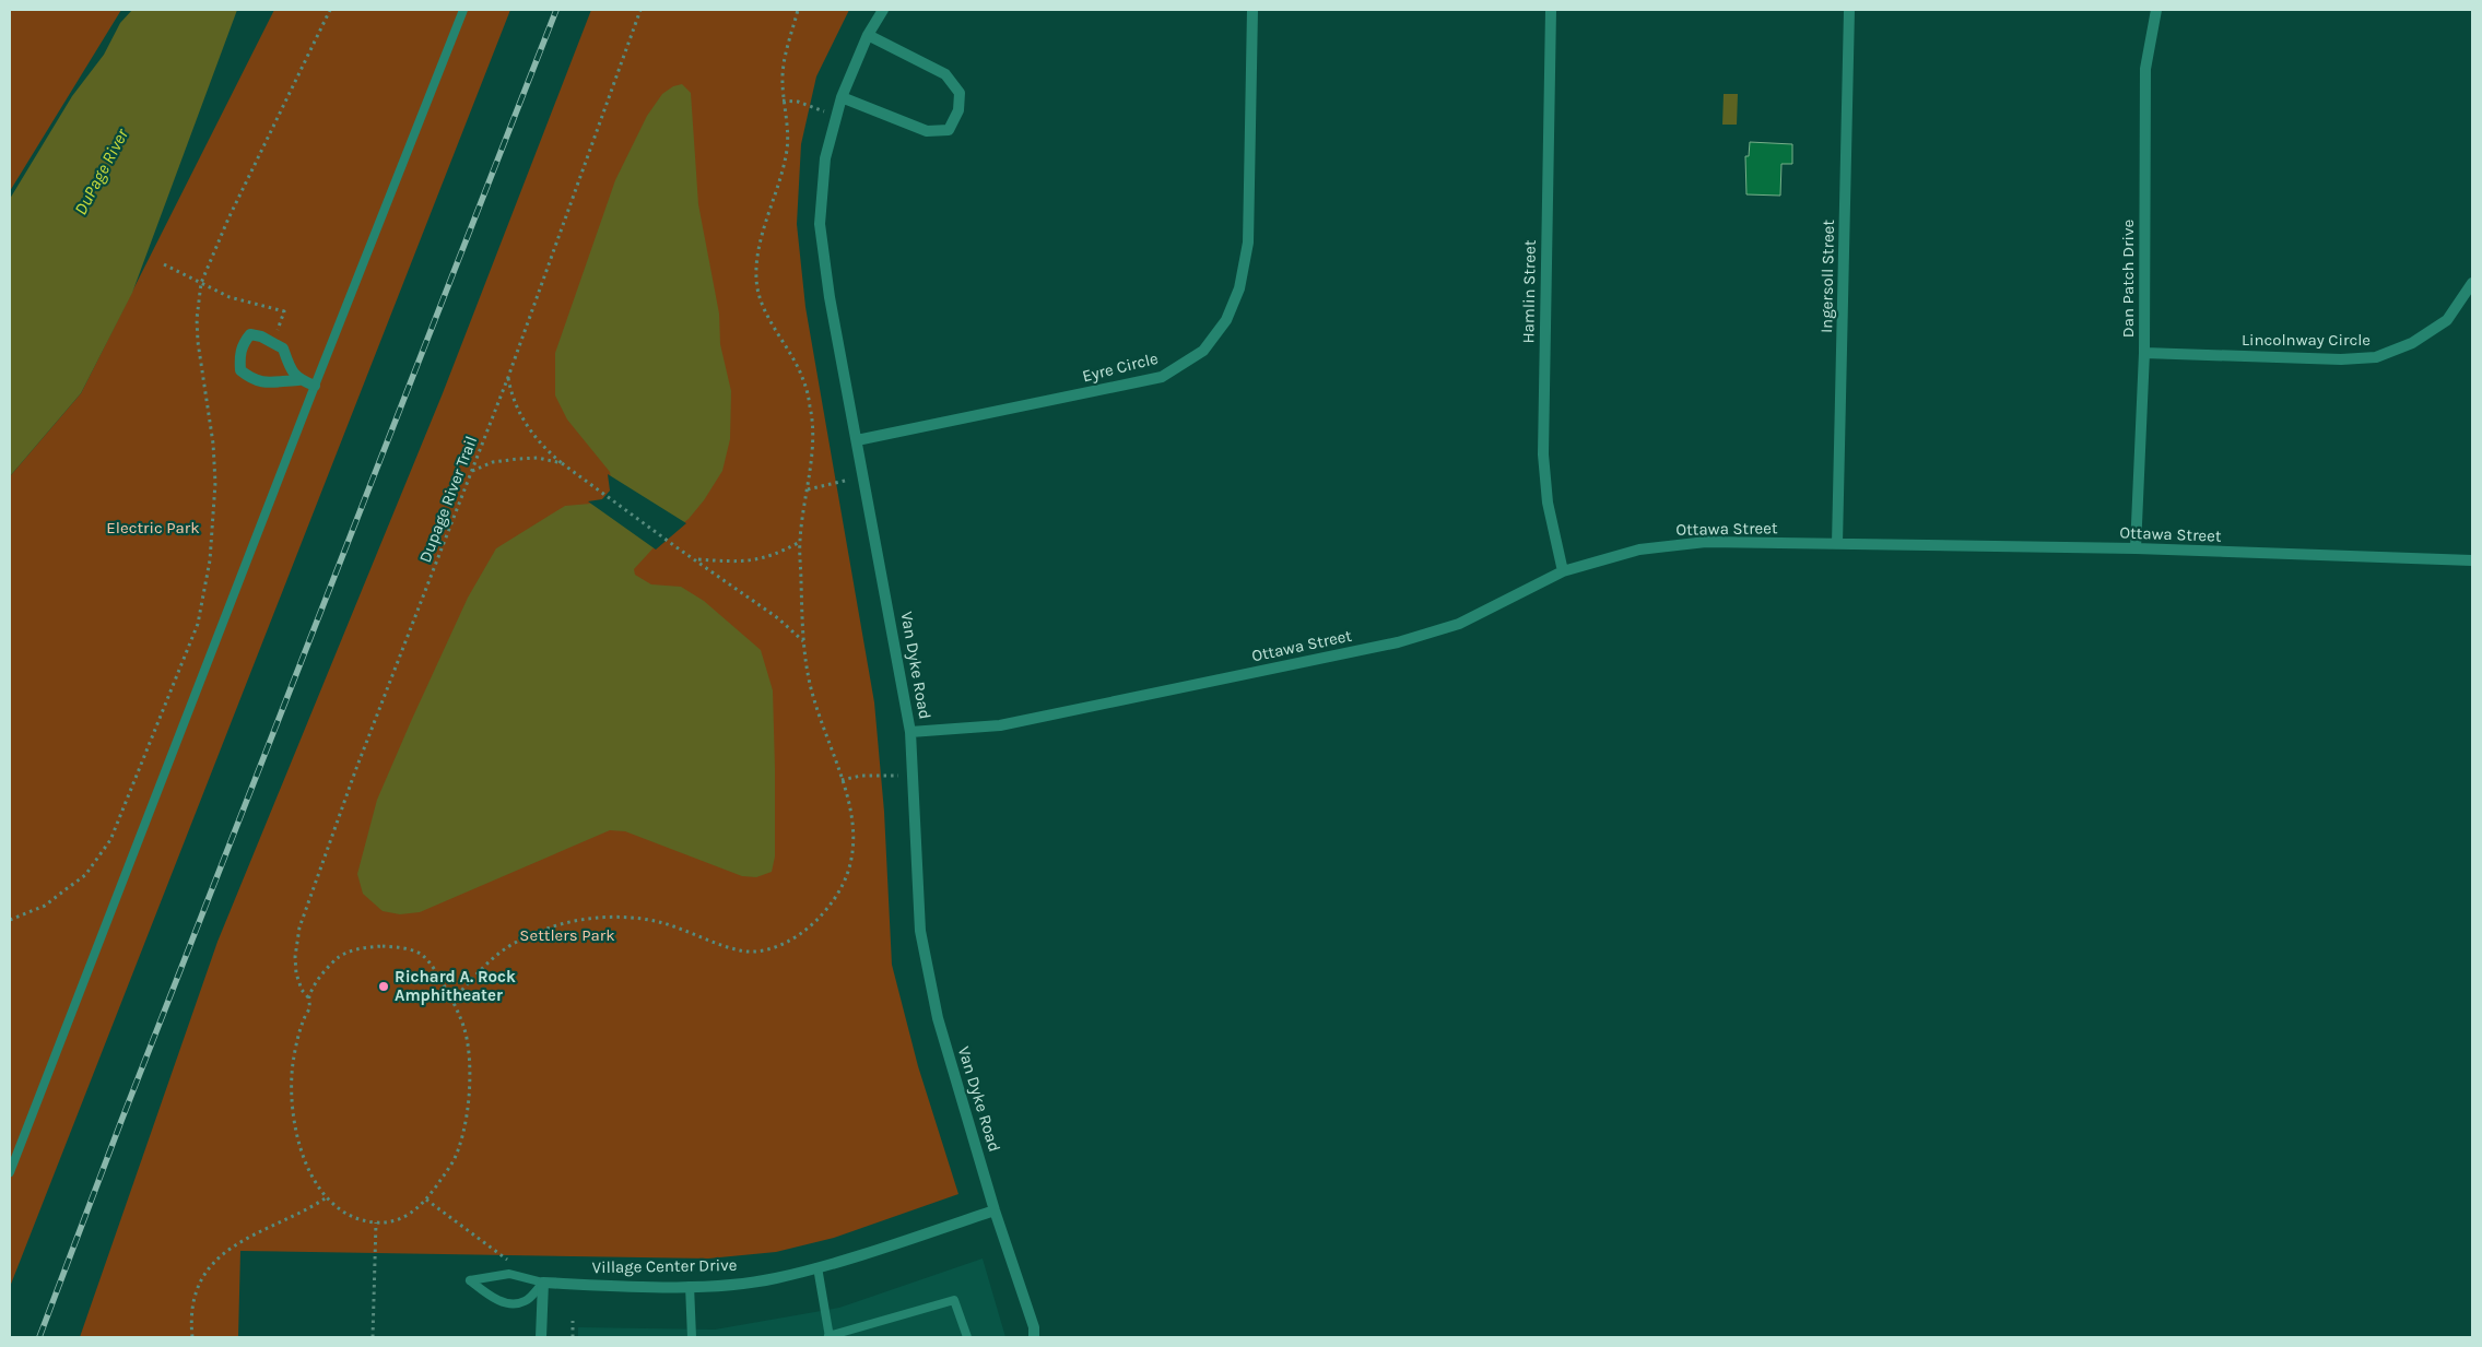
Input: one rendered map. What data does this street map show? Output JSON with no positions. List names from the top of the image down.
{
  "streets": {
    "street": [
      "Ingersoll Street",
      "Dan Patch Drive",
      "Hamlin Street",
      "Lincolnway Circle",
      "Eyre Circle",
      "Ottawa Street",
      "Van Dyke Road",
      "Village Center Drive"
    ],
    "path": ["Dupage River Trail"]
  },
  "crossings": [
    ["Ingersoll Street", "Ottawa Street"],
    ["Dan Patch Drive", "Lincolnway Circle"],
    ["Dan Patch Drive", "Ottawa Street"],
    ["Hamlin Street", "Ottawa Street"],
    ["Eyre Circle", "Van Dyke Road"],
    ["Ottawa Street", "Van Dyke Road"],
    ["Van Dyke Road", "Village Center Drive"]
  ],
  "water": ["DuPage River"],
  "parks": ["Electric Park", "Settlers Park"],
  "places": ["Richard A. Rock Amphitheater"]
}
